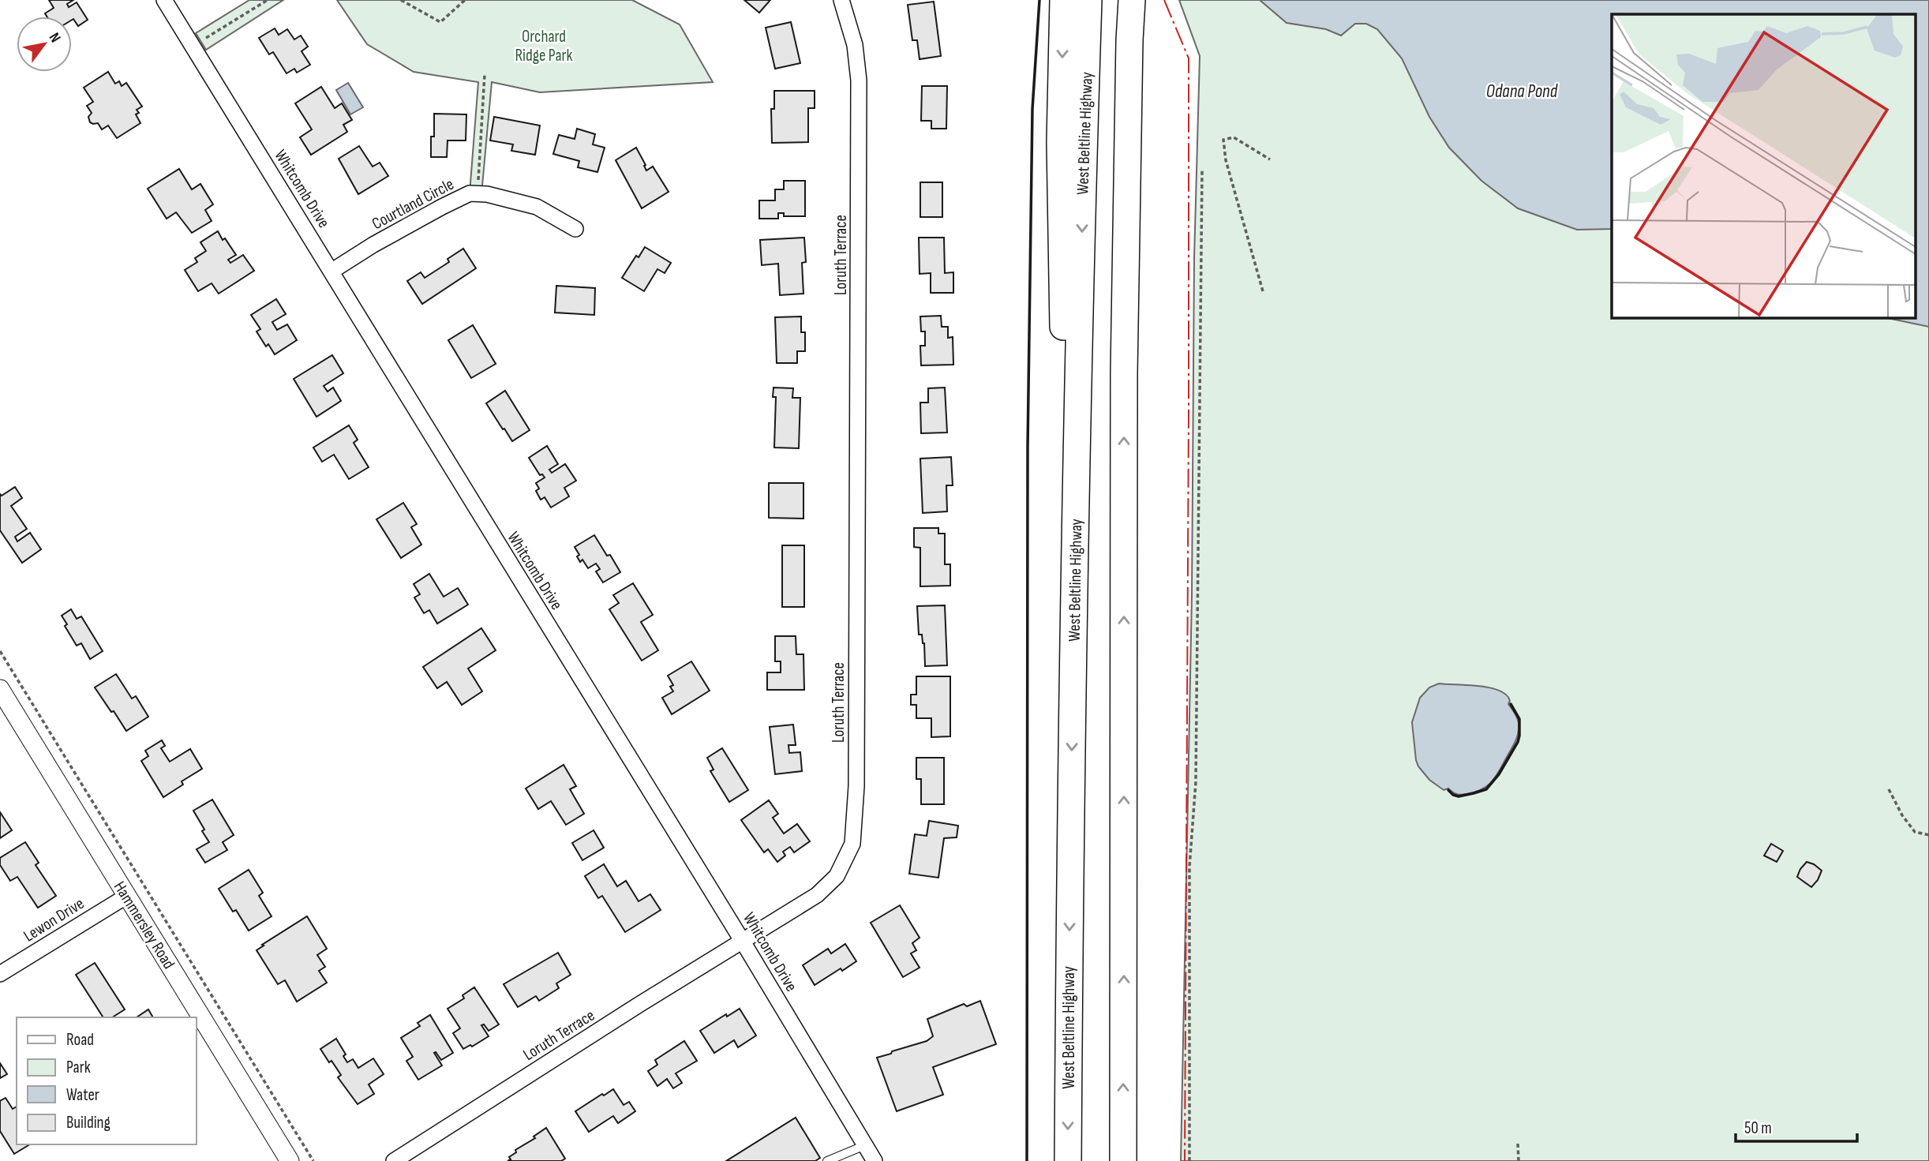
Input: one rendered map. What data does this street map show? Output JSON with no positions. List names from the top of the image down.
{
  "streets": {
    "highway": ["West Beltline Highway"],
    "street": [
      "Whitcomb Drive",
      "Courtland Circle",
      "Loruth Terrace",
      "Lewon Drive",
      "Hammersley Road"
    ]
  },
  "crossings": [
    ["Whitcomb Drive", "Courtland Circle"],
    ["Whitcomb Drive", "Loruth Terrace"],
    ["Lewon Drive", "Hammersley Road"]
  ],
  "water": ["Odana Pond"],
  "parks": ["Orchard Ridge Park"],
  "legend": [
    "Road",
    "Park",
    "Water",
    "Building"
  ],
  "scale_bar": "50 m",
  "north": "top right"
}
